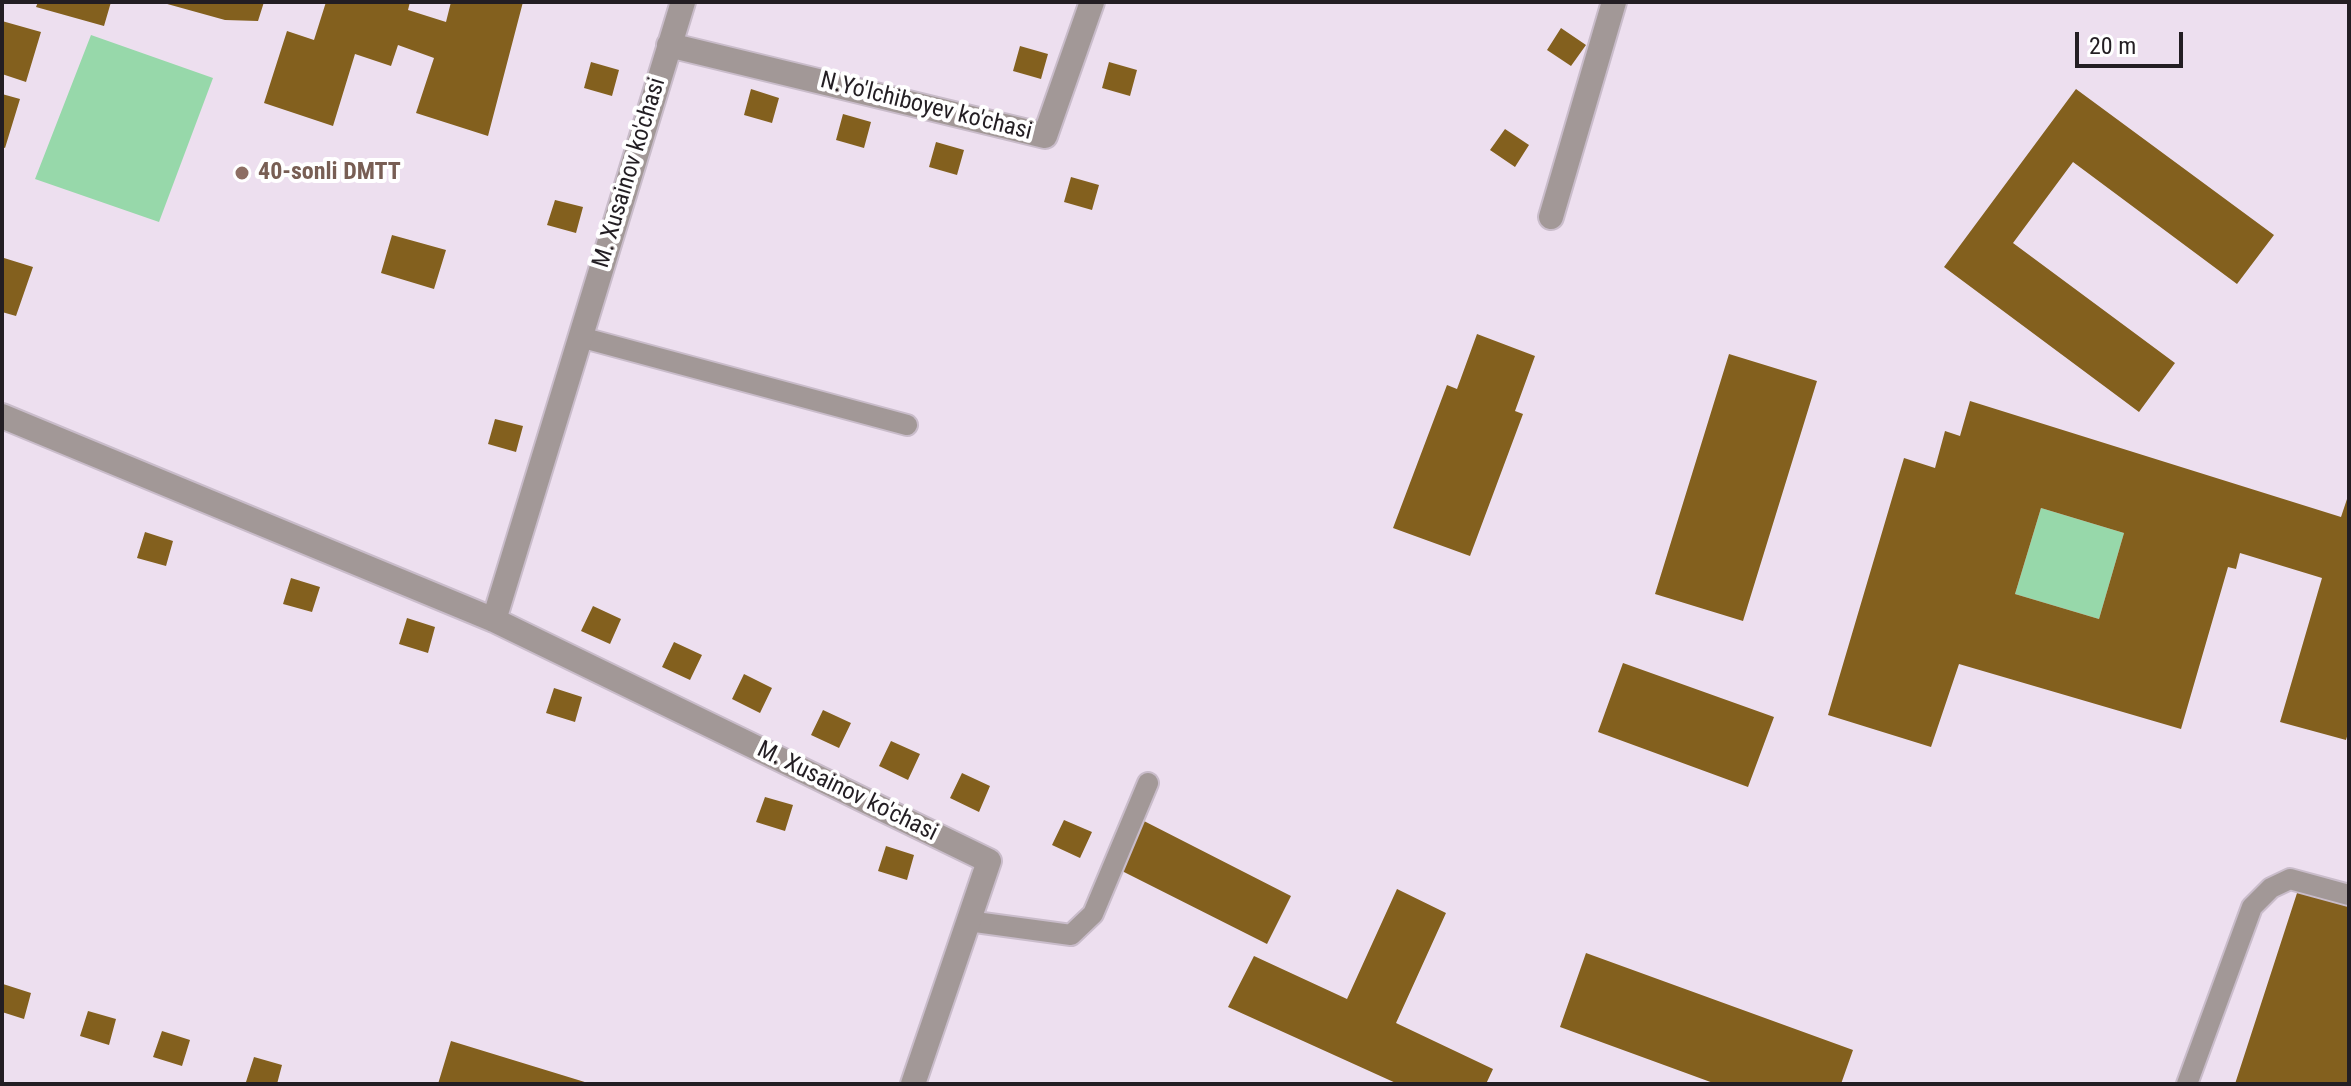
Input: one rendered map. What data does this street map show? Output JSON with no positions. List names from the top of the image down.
{
  "streets": {
    "street": ["N.Yo'lchiboyev ko'chasi", "M. Xusainov ko'chasi"]
  },
  "crossings": [
    ["N.Yo'lchiboyev ko'chasi", "M. Xusainov ko'chasi"]
  ],
  "places": ["40-sonli DMTT"],
  "scale_bar": "20 m"
}
